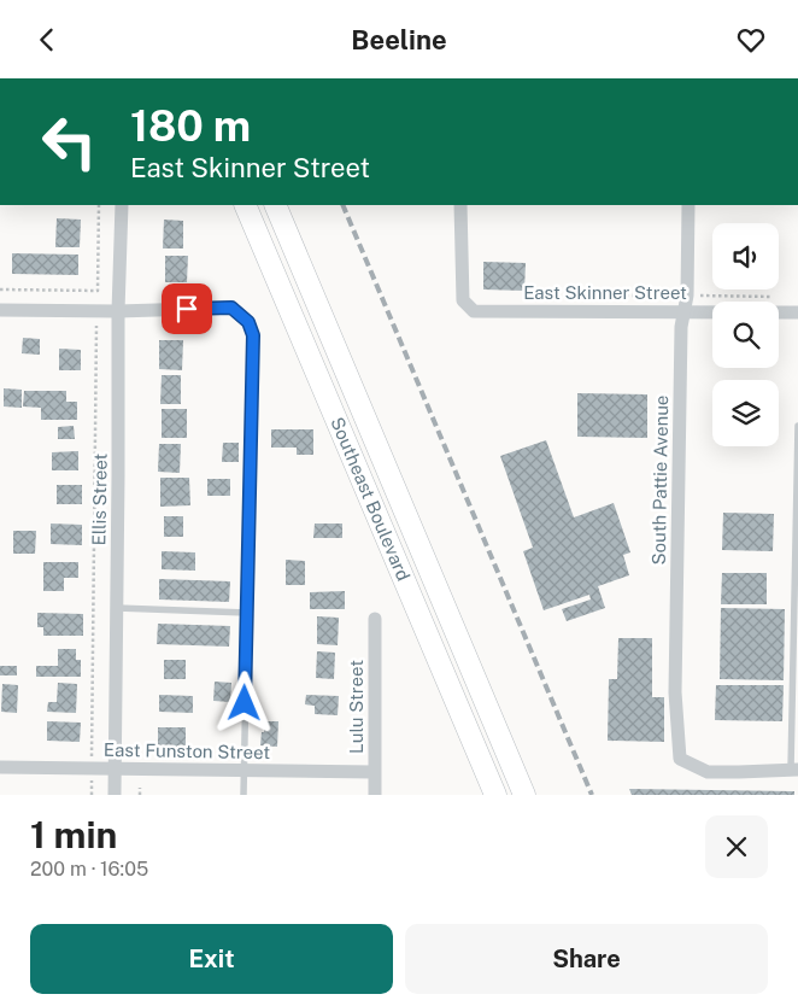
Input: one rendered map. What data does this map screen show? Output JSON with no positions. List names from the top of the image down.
{
  "streets": {
    "main road": ["Southeast Boulevard"],
    "street": [
      "East Skinner Street",
      "South Pattie Avenue",
      "Ellis Street",
      "Lulu Street",
      "East Funston Street"
    ]
  },
  "crossings": [
    ["East Skinner Street", "South Pattie Avenue"],
    ["Ellis Street", "East Funston Street"],
    ["Lulu Street", "East Funston Street"]
  ],
  "page": {
    "header": "Beeline",
    "turn": ["180 m", "East Skinner Street"],
    "heading": ["1 min", "200 m · 16:05"],
    "buttons": ["Exit", "Share"]
  }
}
